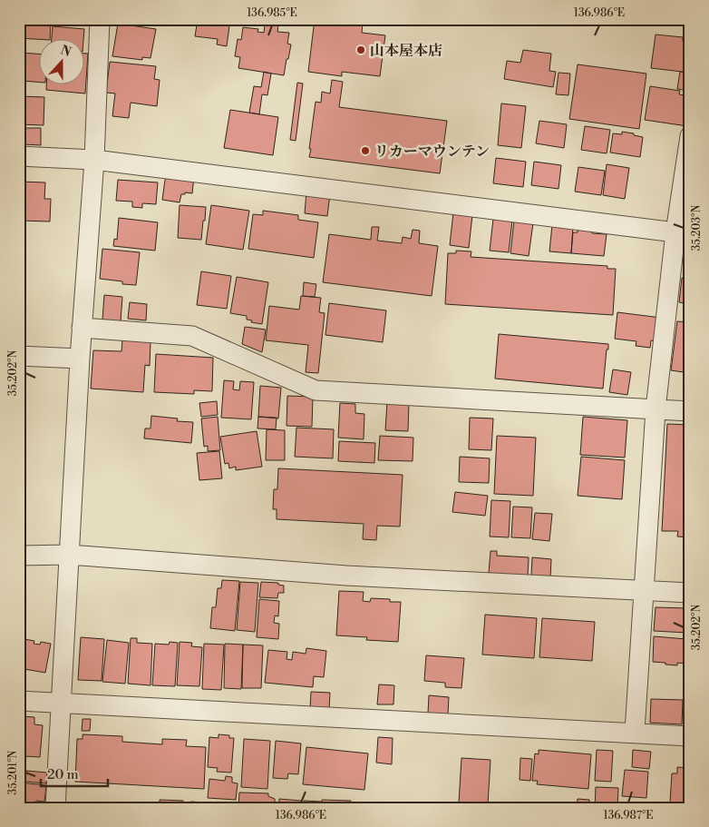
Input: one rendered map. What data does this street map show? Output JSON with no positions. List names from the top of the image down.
{
  "places": ["山本屋本店", "リカーマウンテン"],
  "scale_bar": "20 m",
  "north": "top",
  "coordinates": [
    "136.985°E",
    "136.986°E",
    "35.203°N",
    "35.202°N",
    "35.201°N",
    "136.987°E"
  ]
}
